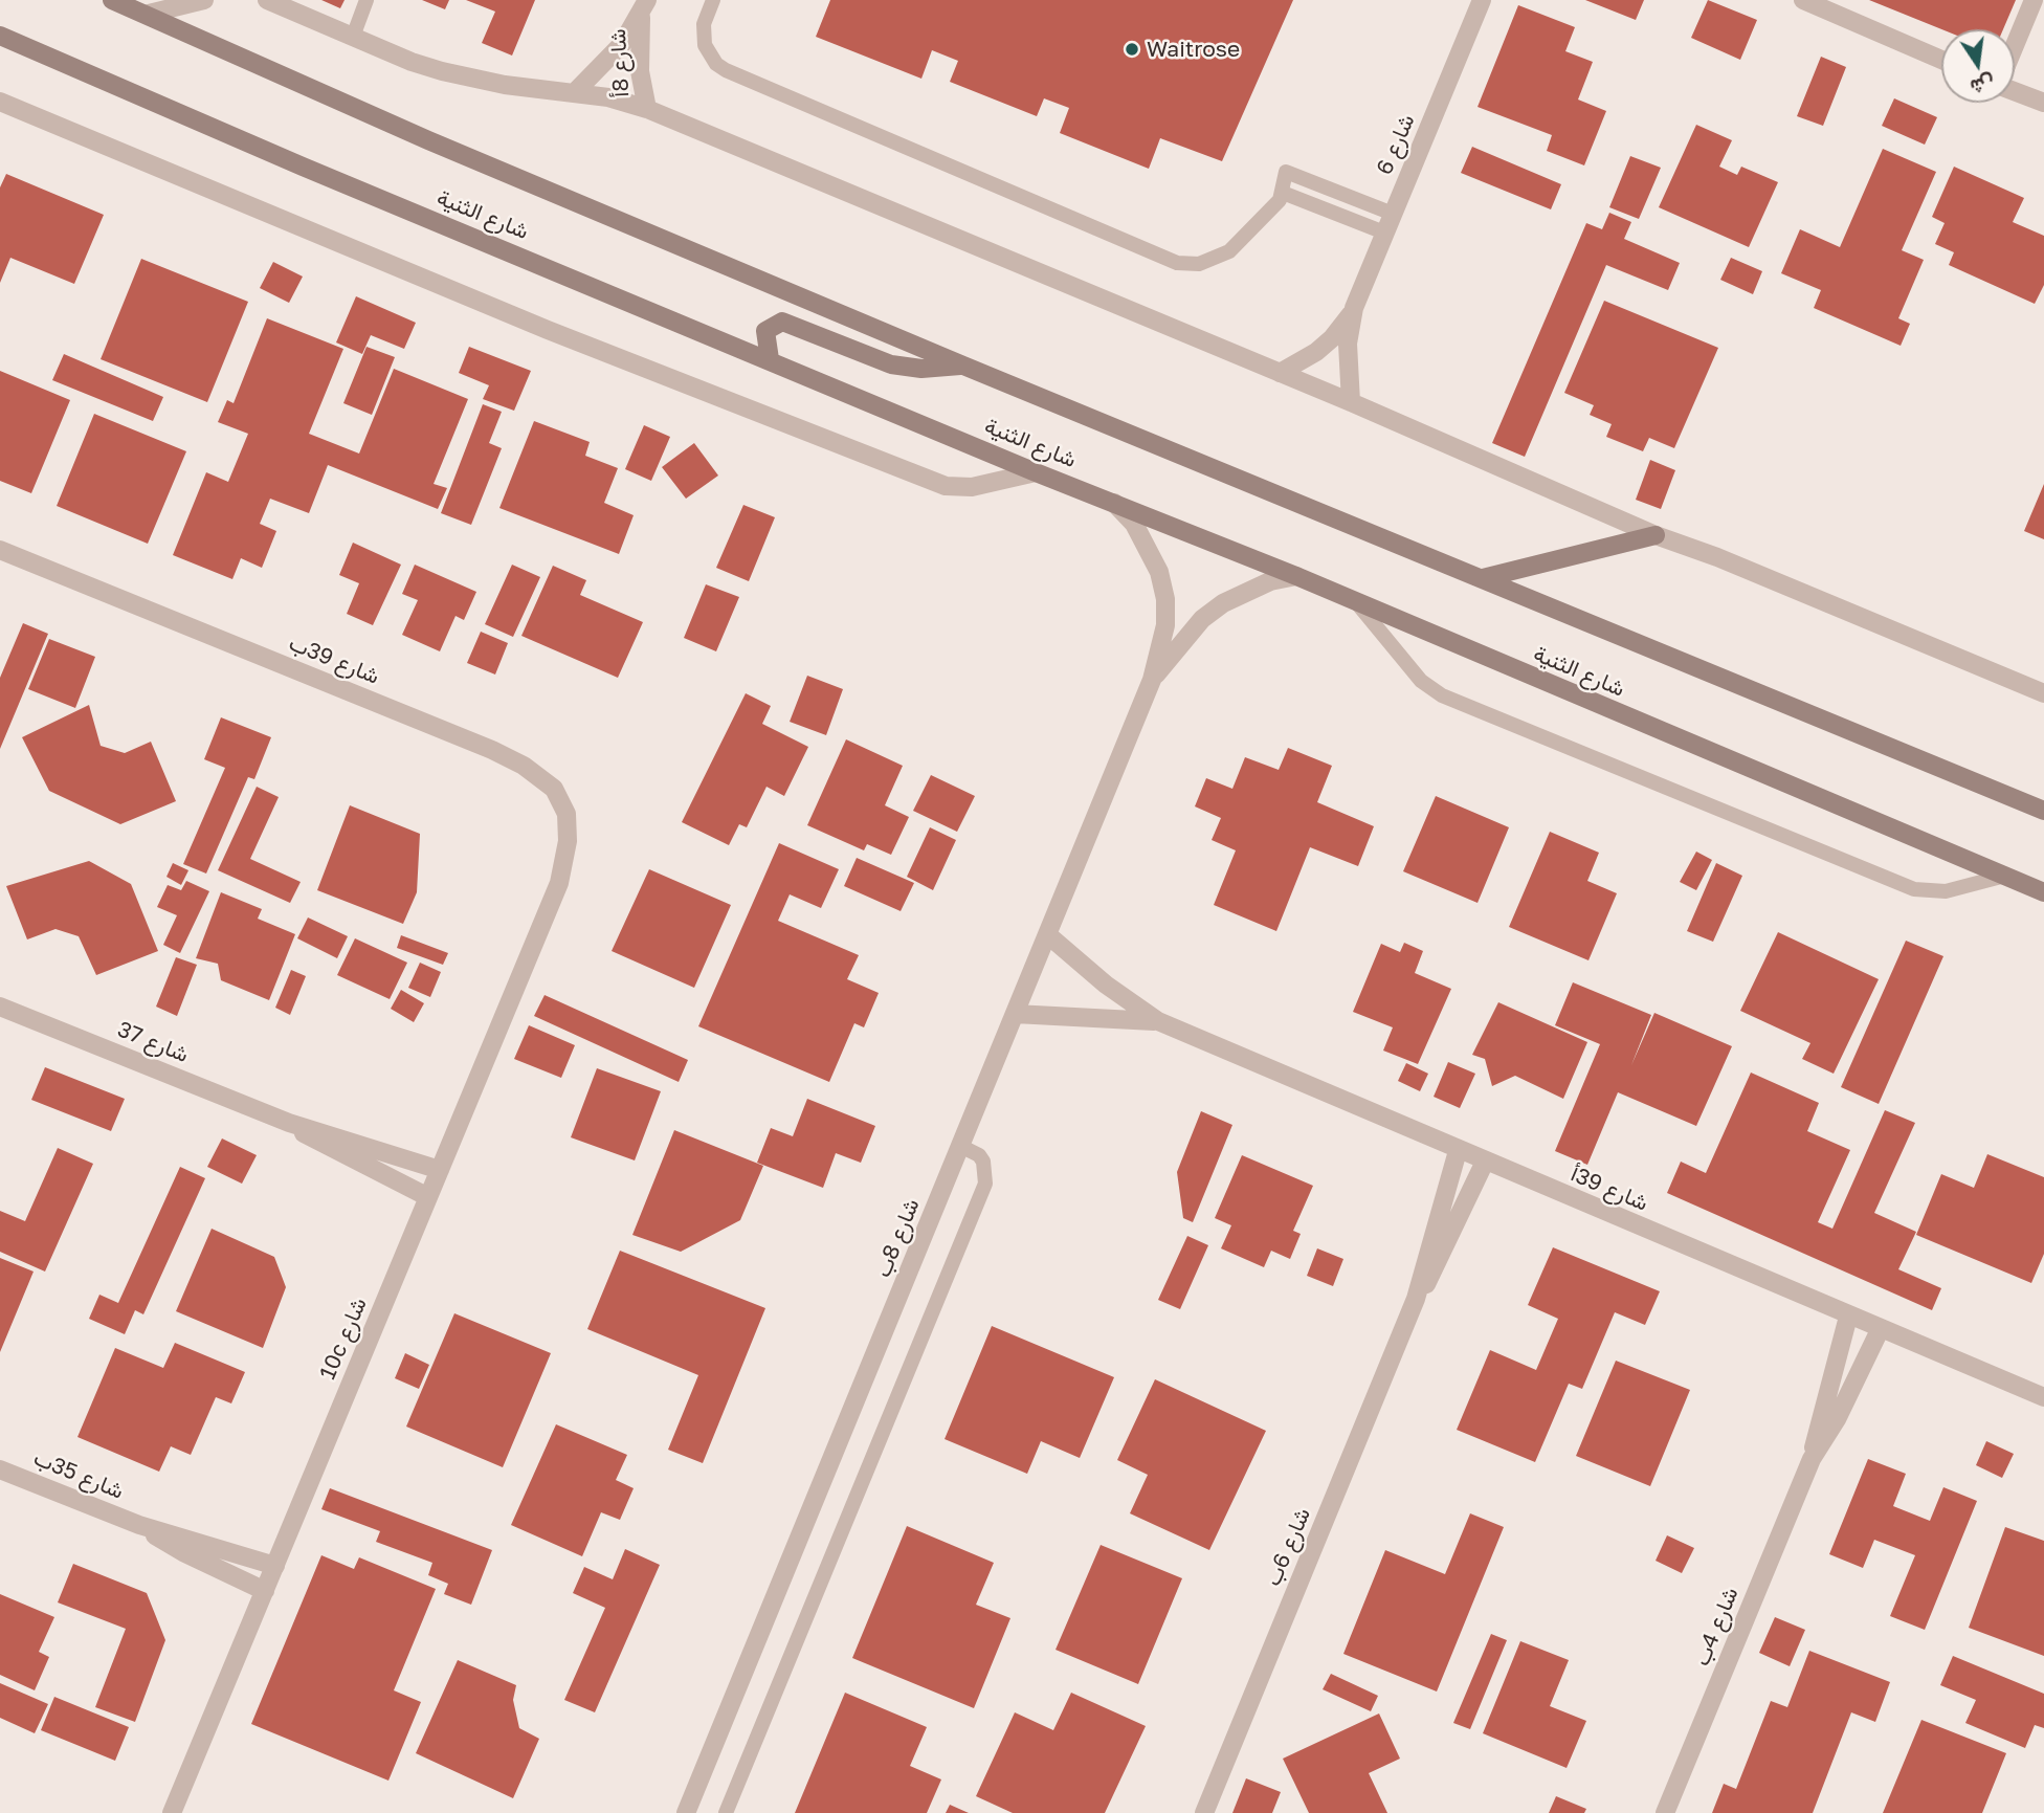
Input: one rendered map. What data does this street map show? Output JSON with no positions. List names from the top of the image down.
{
  "streets": {
    "main road": ["شارع الثنية"],
    "street": [
      "شارع 8أ",
      "شارع 6",
      "شارع 39ب",
      "شارع 37",
      "شارع 39أ",
      "شارع 8ب",
      "10c شارع",
      "شارع 35ب",
      "شارع 6ب",
      "شارع 4ب"
    ]
  },
  "crossings": [
    ["شارع الثنية", "شارع 8ب"],
    ["شارع 39ب", "10c شارع"],
    ["شارع 37", "10c شارع"],
    ["شارع 39أ", "شارع 8ب"],
    ["شارع 39أ", "شارع 6ب"],
    ["شارع 39أ", "شارع 4ب"],
    ["10c شارع", "شارع 35ب"]
  ],
  "places": ["Waitrose"],
  "north": "bottom"
}
